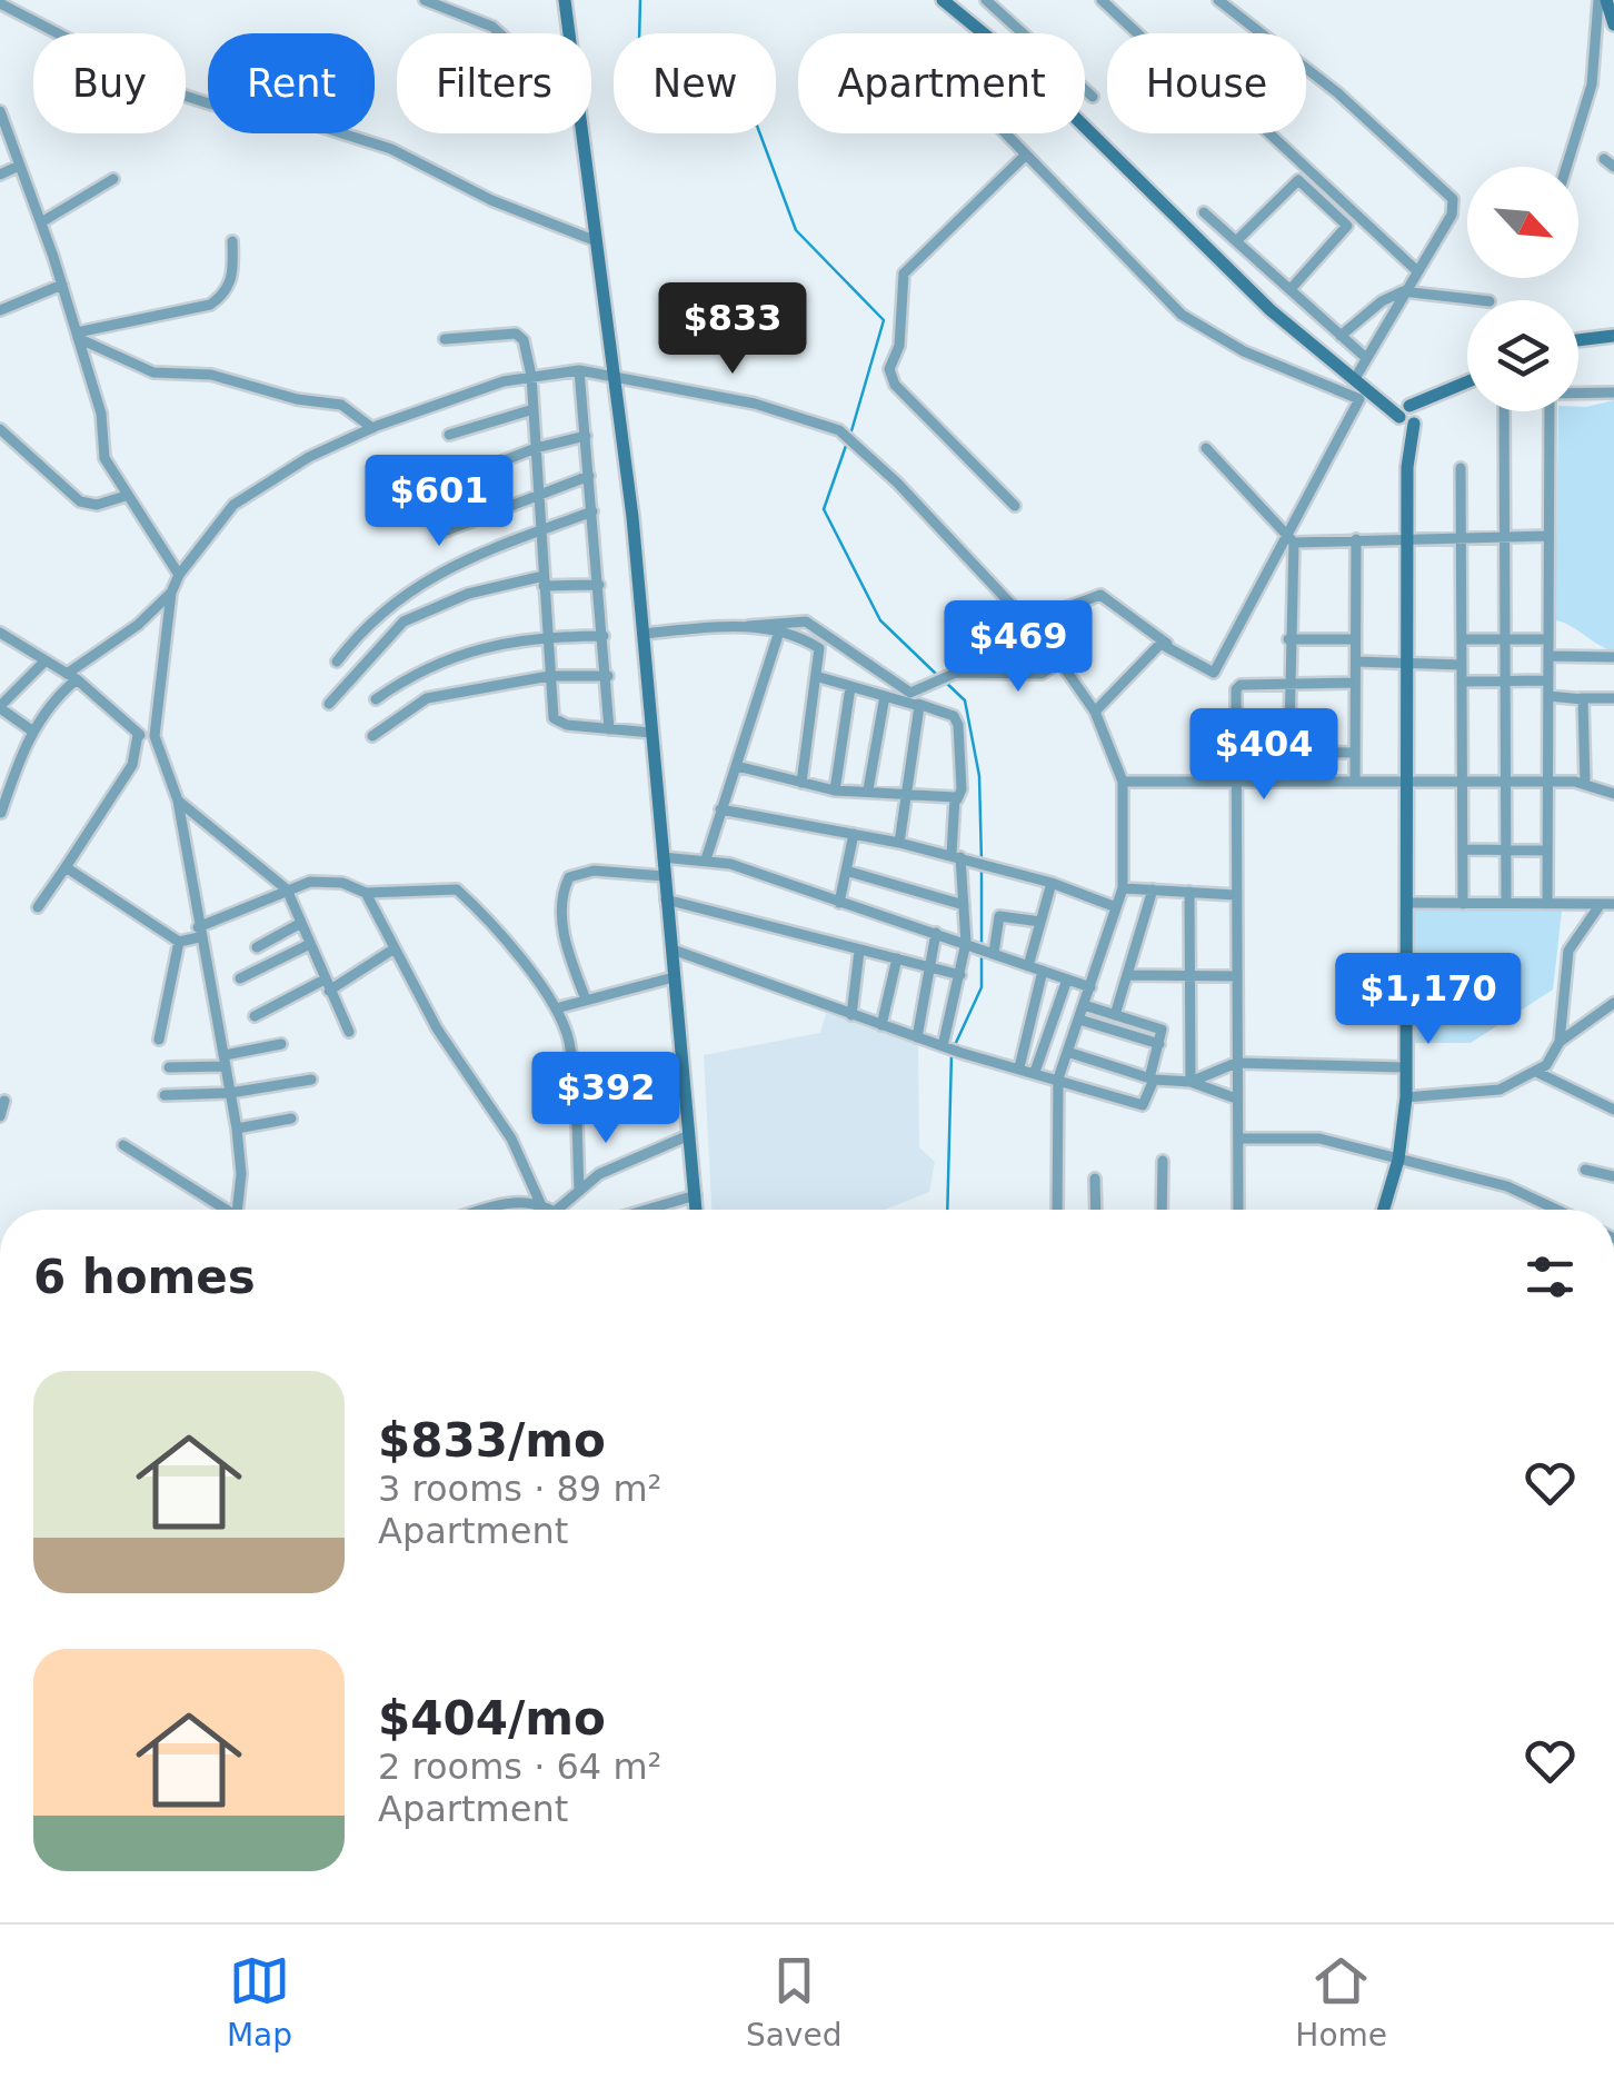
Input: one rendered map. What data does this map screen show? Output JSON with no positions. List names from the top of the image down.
{
  "north": "bottom right",
  "page": {
    "chip": [
      "Buy",
      "Rent",
      "Filters",
      "New",
      "Apartment",
      "House"
    ],
    "price": [
      "$833",
      "$601",
      "$469",
      "$404",
      "$1,170",
      "$392"
    ],
    "heading": "6 homes",
    "list": [
      {
        "name": "$833/mo",
        "note": "3 rooms · 89 m² · Apartment"
      },
      {
        "name": "$404/mo",
        "note": "2 rooms · 64 m² · Apartment"
      }
    ],
    "tabs": ["Map", "Saved", "Home"]
  }
}
